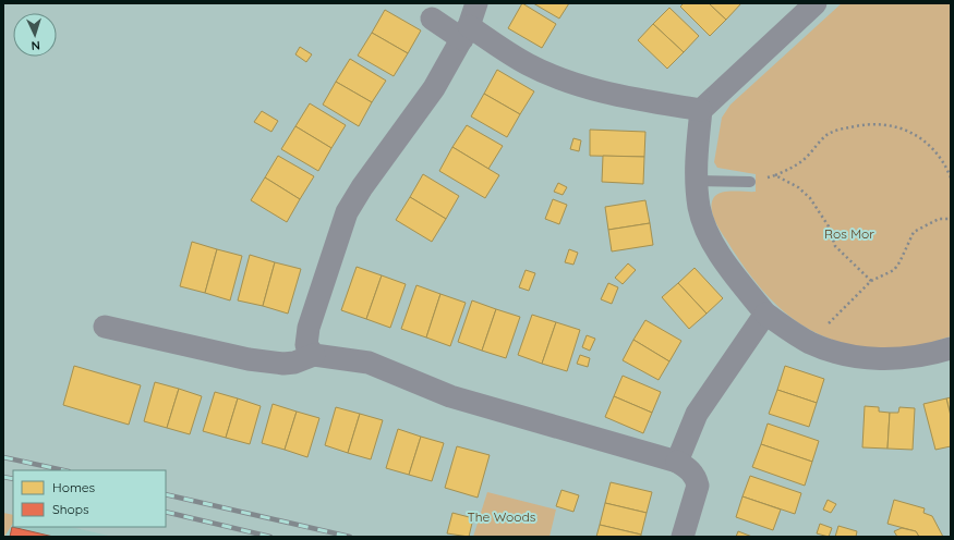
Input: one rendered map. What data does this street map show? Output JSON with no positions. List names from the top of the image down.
{
  "parks": ["Ros Mor", "The Woods"],
  "legend": ["Homes", "Shops"],
  "north": "bottom"
}
